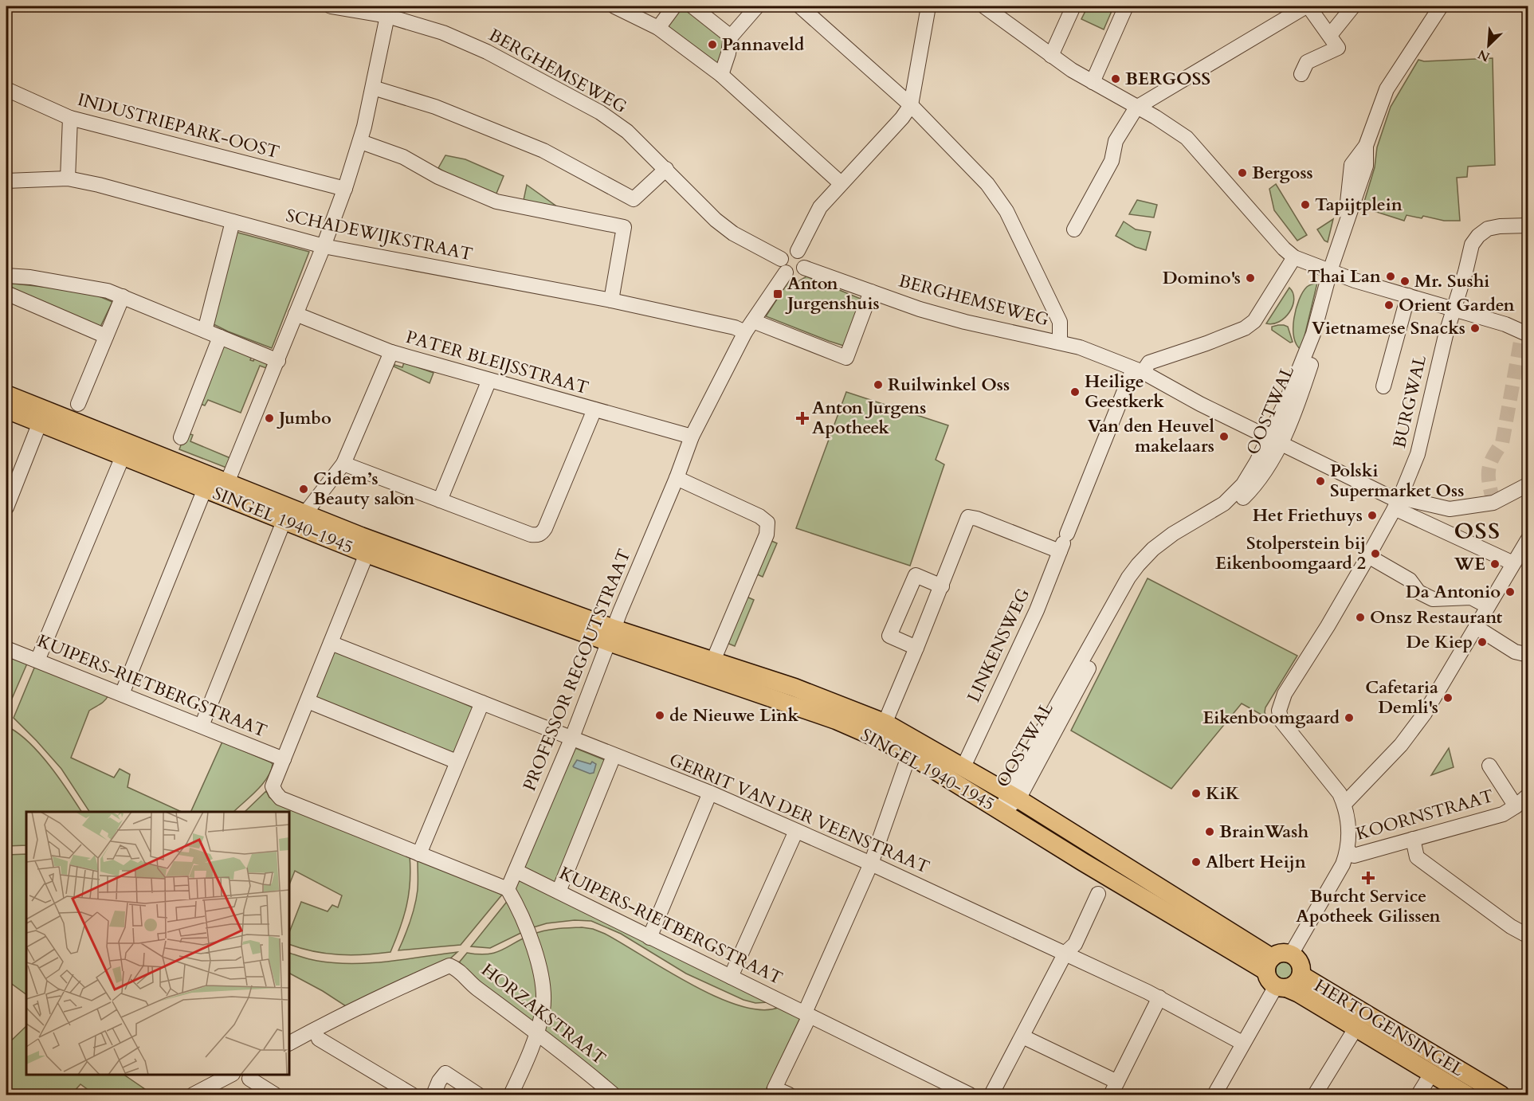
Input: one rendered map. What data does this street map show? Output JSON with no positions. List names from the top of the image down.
{
  "streets": {
    "main road": ["SINGEL 1940-1945", "HERTOGENSINGEL"],
    "street": [
      "BERGHEMSEWEG",
      "INDUSTRIEPARK-OOST",
      "SCHADEWIJKSTRAAT",
      "PATER BLEIJSSTRAAT",
      "BURGWAL",
      "OOSTWAL",
      "LINKENSWEG",
      "PROFESSOR REGOUTSTRAAT",
      "KUIPERS-RIETBERGSTRAAT",
      "GERRIT VAN DER VEENSTRAAT",
      "KOORNSTRAAT",
      "HORZAKSTRAAT"
    ]
  },
  "crossings": [
    ["BERGHEMSEWEG", "SCHADEWIJKSTRAAT"],
    ["BERGHEMSEWEG", "BURGWAL"],
    ["BERGHEMSEWEG", "OOSTWAL"],
    ["BERGHEMSEWEG", "LINKENSWEG"],
    ["BERGHEMSEWEG", "PROFESSOR REGOUTSTRAAT"],
    ["SCHADEWIJKSTRAAT", "PROFESSOR REGOUTSTRAAT"],
    ["PATER BLEIJSSTRAAT", "PROFESSOR REGOUTSTRAAT"],
    ["OOSTWAL", "SINGEL 1940-1945"],
    ["SINGEL 1940-1945", "LINKENSWEG"],
    ["SINGEL 1940-1945", "PROFESSOR REGOUTSTRAAT"],
    ["SINGEL 1940-1945", "HERTOGENSINGEL"],
    ["PROFESSOR REGOUTSTRAAT", "KUIPERS-RIETBERGSTRAAT"],
    ["PROFESSOR REGOUTSTRAAT", "GERRIT VAN DER VEENSTRAAT"]
  ],
  "districts": ["OSS"],
  "places": {
    "other": [
      "Pannaveld",
      "BERGOSS",
      "Bergoss",
      "Tapijtplein",
      "Thai Lan",
      "Domino's",
      "Mr. Sushi",
      "Orient Garden",
      "Vietnamese Snacks",
      "Ruilwinkel Oss",
      "Heilige Geestkerk",
      "Jumbo",
      "Van den Heuvel makelaars",
      "Polski Supermarket Oss",
      "Cidem’s Beauty salon",
      "Het Friethuys",
      "Stolperstein bij Eikenboomgaard 2",
      "WE",
      "Da Antonio",
      "Onsz Restaurant",
      "De Kiep",
      "Cafetaria Demli's",
      "de Nieuwe Link",
      "Eikenboomgaard",
      "KiK",
      "BrainWash",
      "Albert Heijn"
    ],
    "transit": ["Anton Jurgenshuis"],
    "health": ["Anton Jurgens Apotheek", "Burcht Service Apotheek Gilissen"]
  },
  "north": "bottom left"
}
